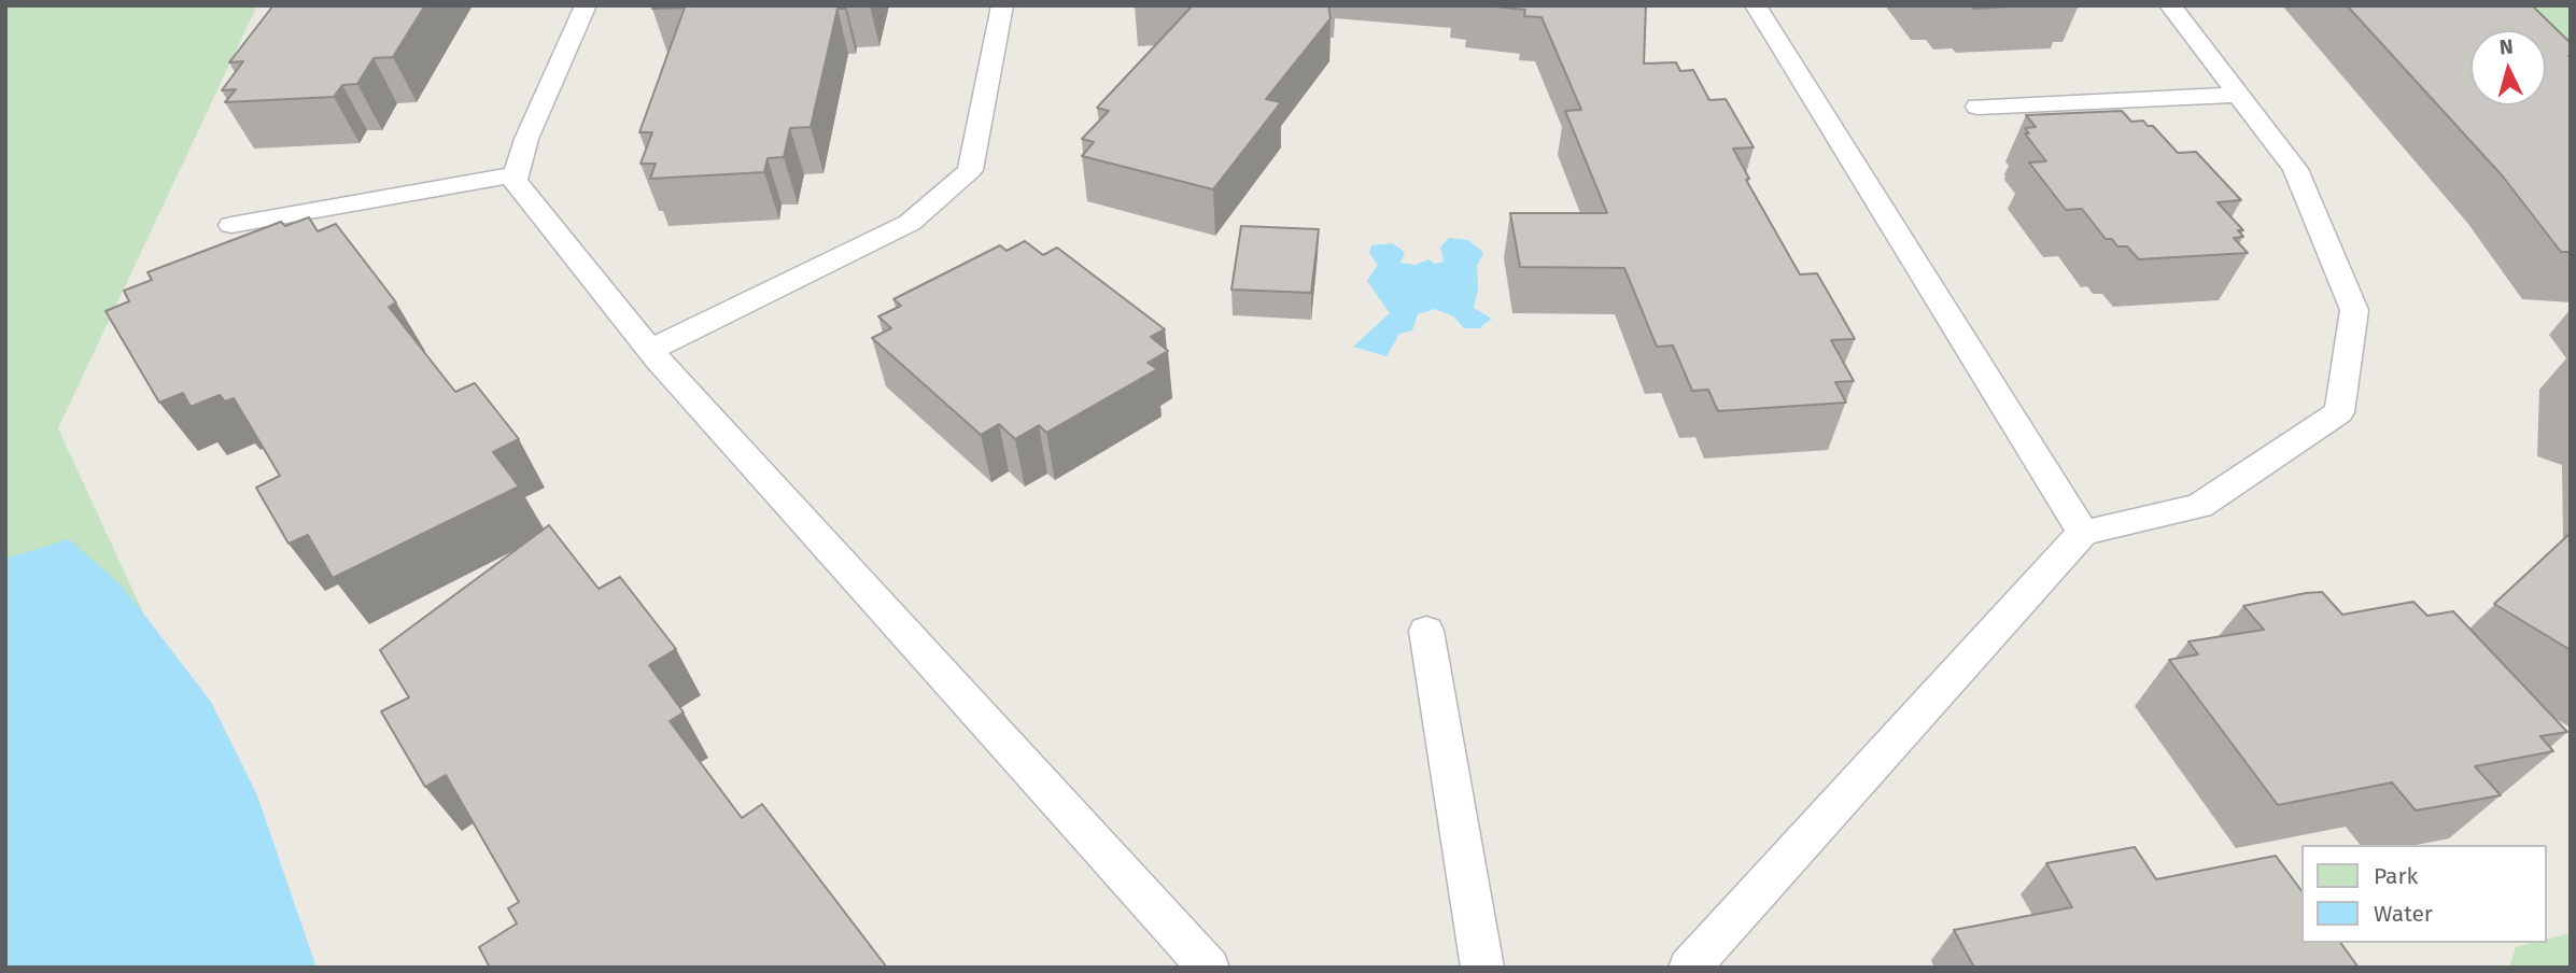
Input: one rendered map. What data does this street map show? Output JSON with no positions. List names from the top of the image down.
{
  "legend": ["Park", "Water"],
  "north": "top"
}
